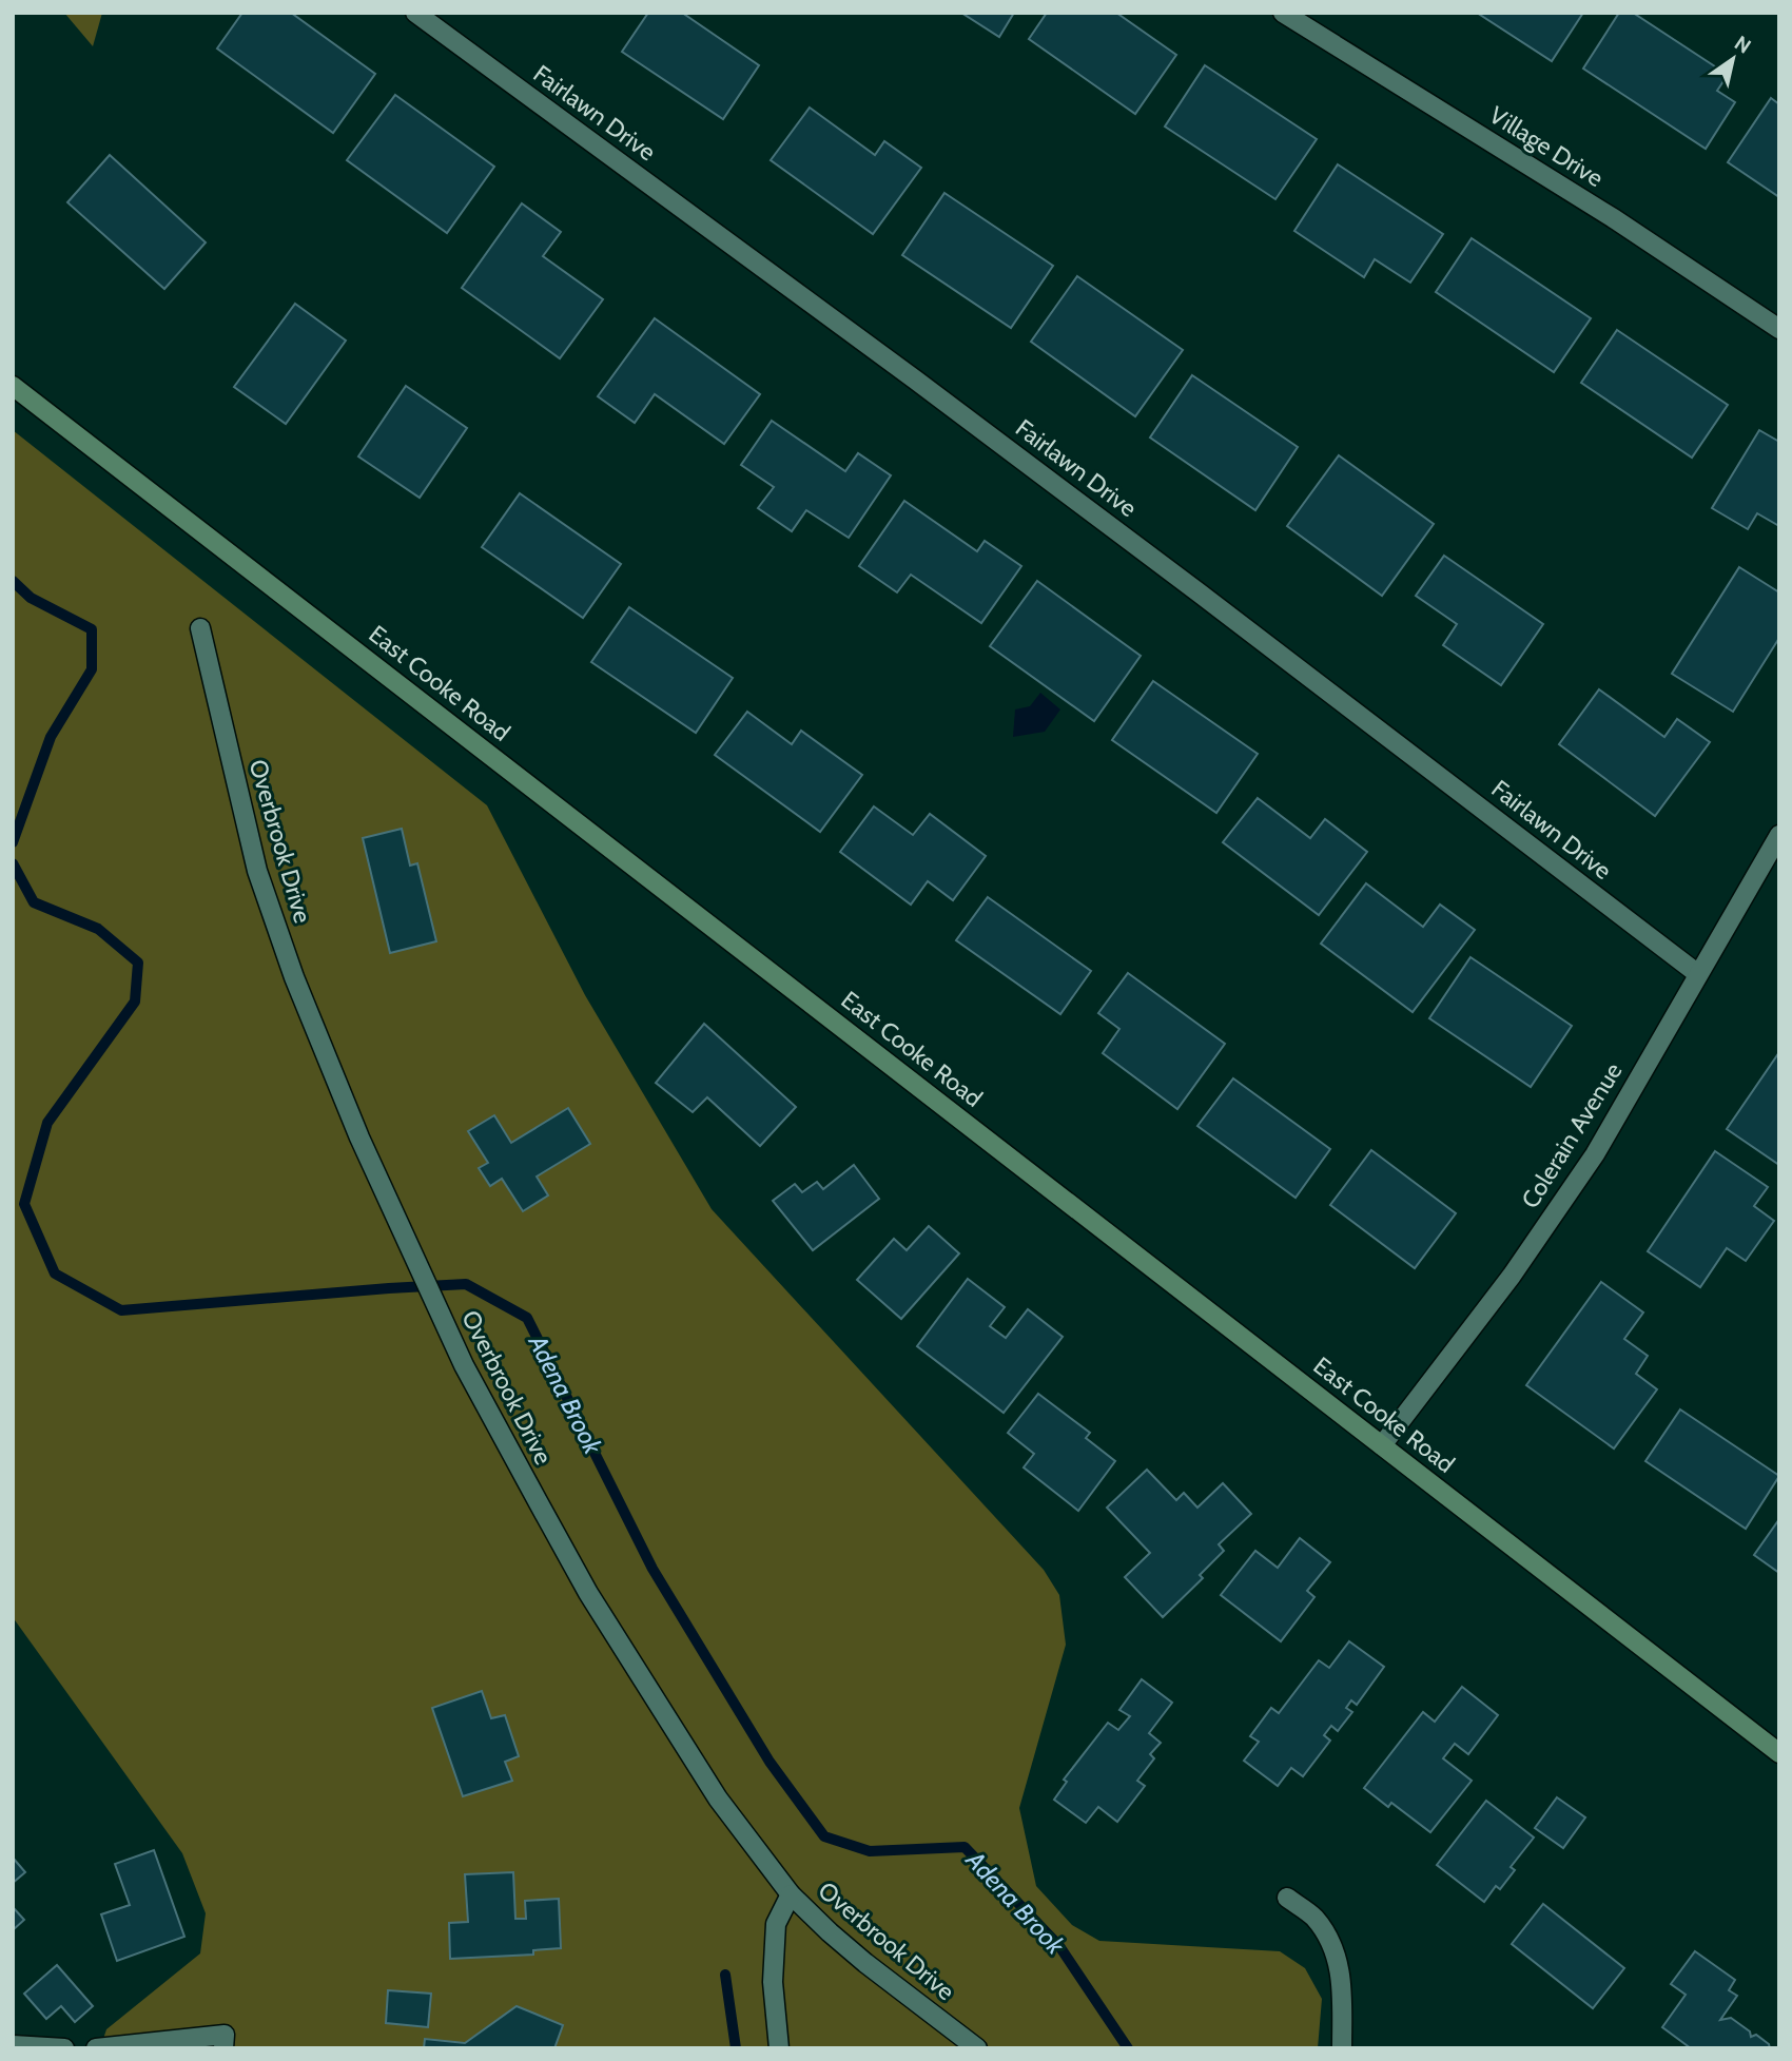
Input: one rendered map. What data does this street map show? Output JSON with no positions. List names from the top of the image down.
{
  "streets": {
    "main road": ["East Cooke Road"],
    "street": [
      "Fairlawn Drive",
      "Village Drive",
      "Overbrook Drive",
      "Colerain Avenue"
    ]
  },
  "crossings": [
    ["Fairlawn Drive", "Colerain Avenue"],
    ["East Cooke Road", "Colerain Avenue"]
  ],
  "water": ["Adena Brook"],
  "north": "top right"
}
